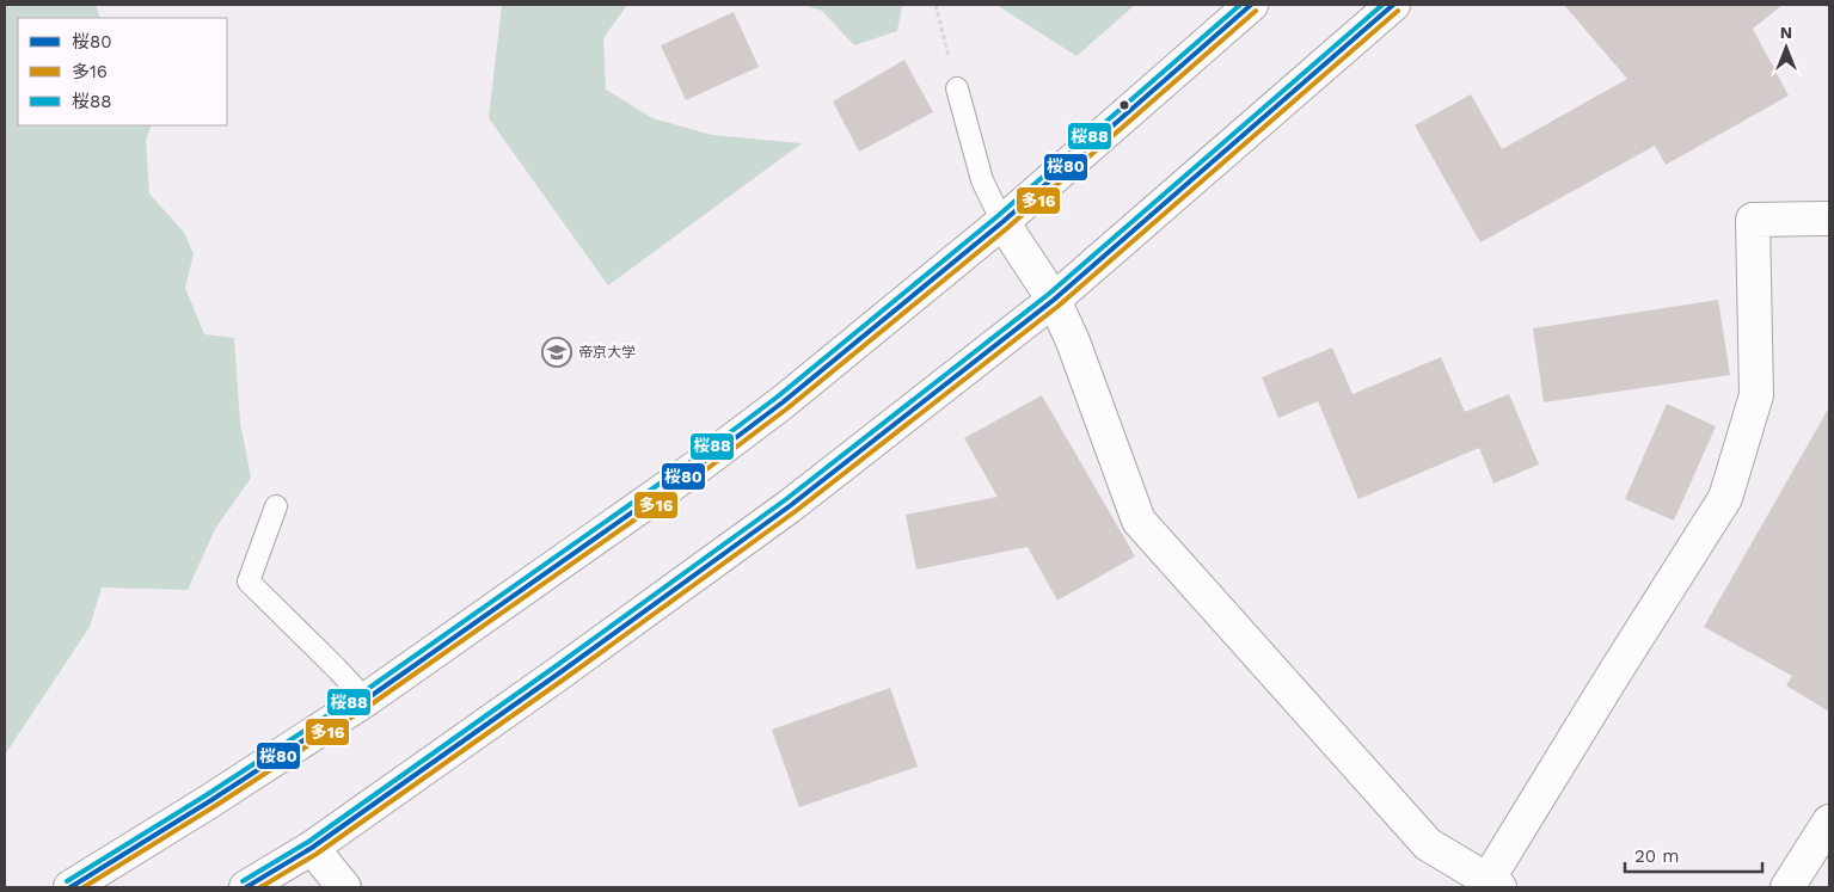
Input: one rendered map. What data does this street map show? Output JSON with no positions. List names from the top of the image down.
{
  "places": {
    "school or university": ["帝京大学"]
  },
  "lines": ["transit line 桜80", "transit line 桜88", "transit line 多16"],
  "legend": ["桜80", "多16", "桜88"],
  "scale_bar": "20 m",
  "north": "top"
}
